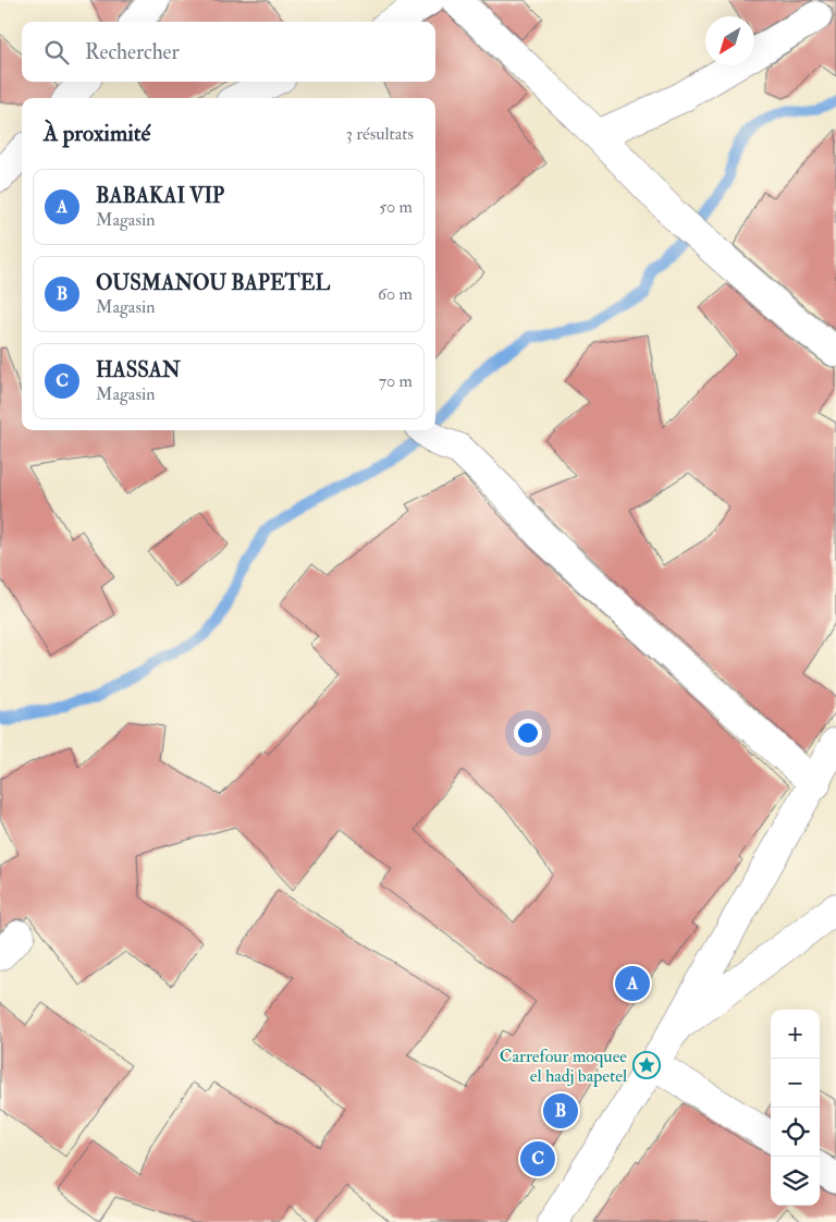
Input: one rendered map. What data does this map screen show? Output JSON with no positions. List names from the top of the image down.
{
  "places": {
    "place": ["Carrefour moquee el hadj bapetel"]
  },
  "north": "bottom left",
  "page": {
    "search": "Rechercher",
    "heading": ["À proximité", "3 résultats"],
    "list": [
      {
        "mark": "A",
        "name": "BABAKAI VIP",
        "note": "Magasin",
        "value": "50 m"
      },
      {
        "mark": "B",
        "name": "OUSMANOU BAPETEL",
        "note": "Magasin",
        "value": "60 m"
      },
      {
        "mark": "C",
        "name": "HASSAN",
        "note": "Magasin",
        "value": "70 m"
      }
    ],
    "pins": ["A", "B", "C"],
    "map_buttons": ["+", "−"]
  }
}
